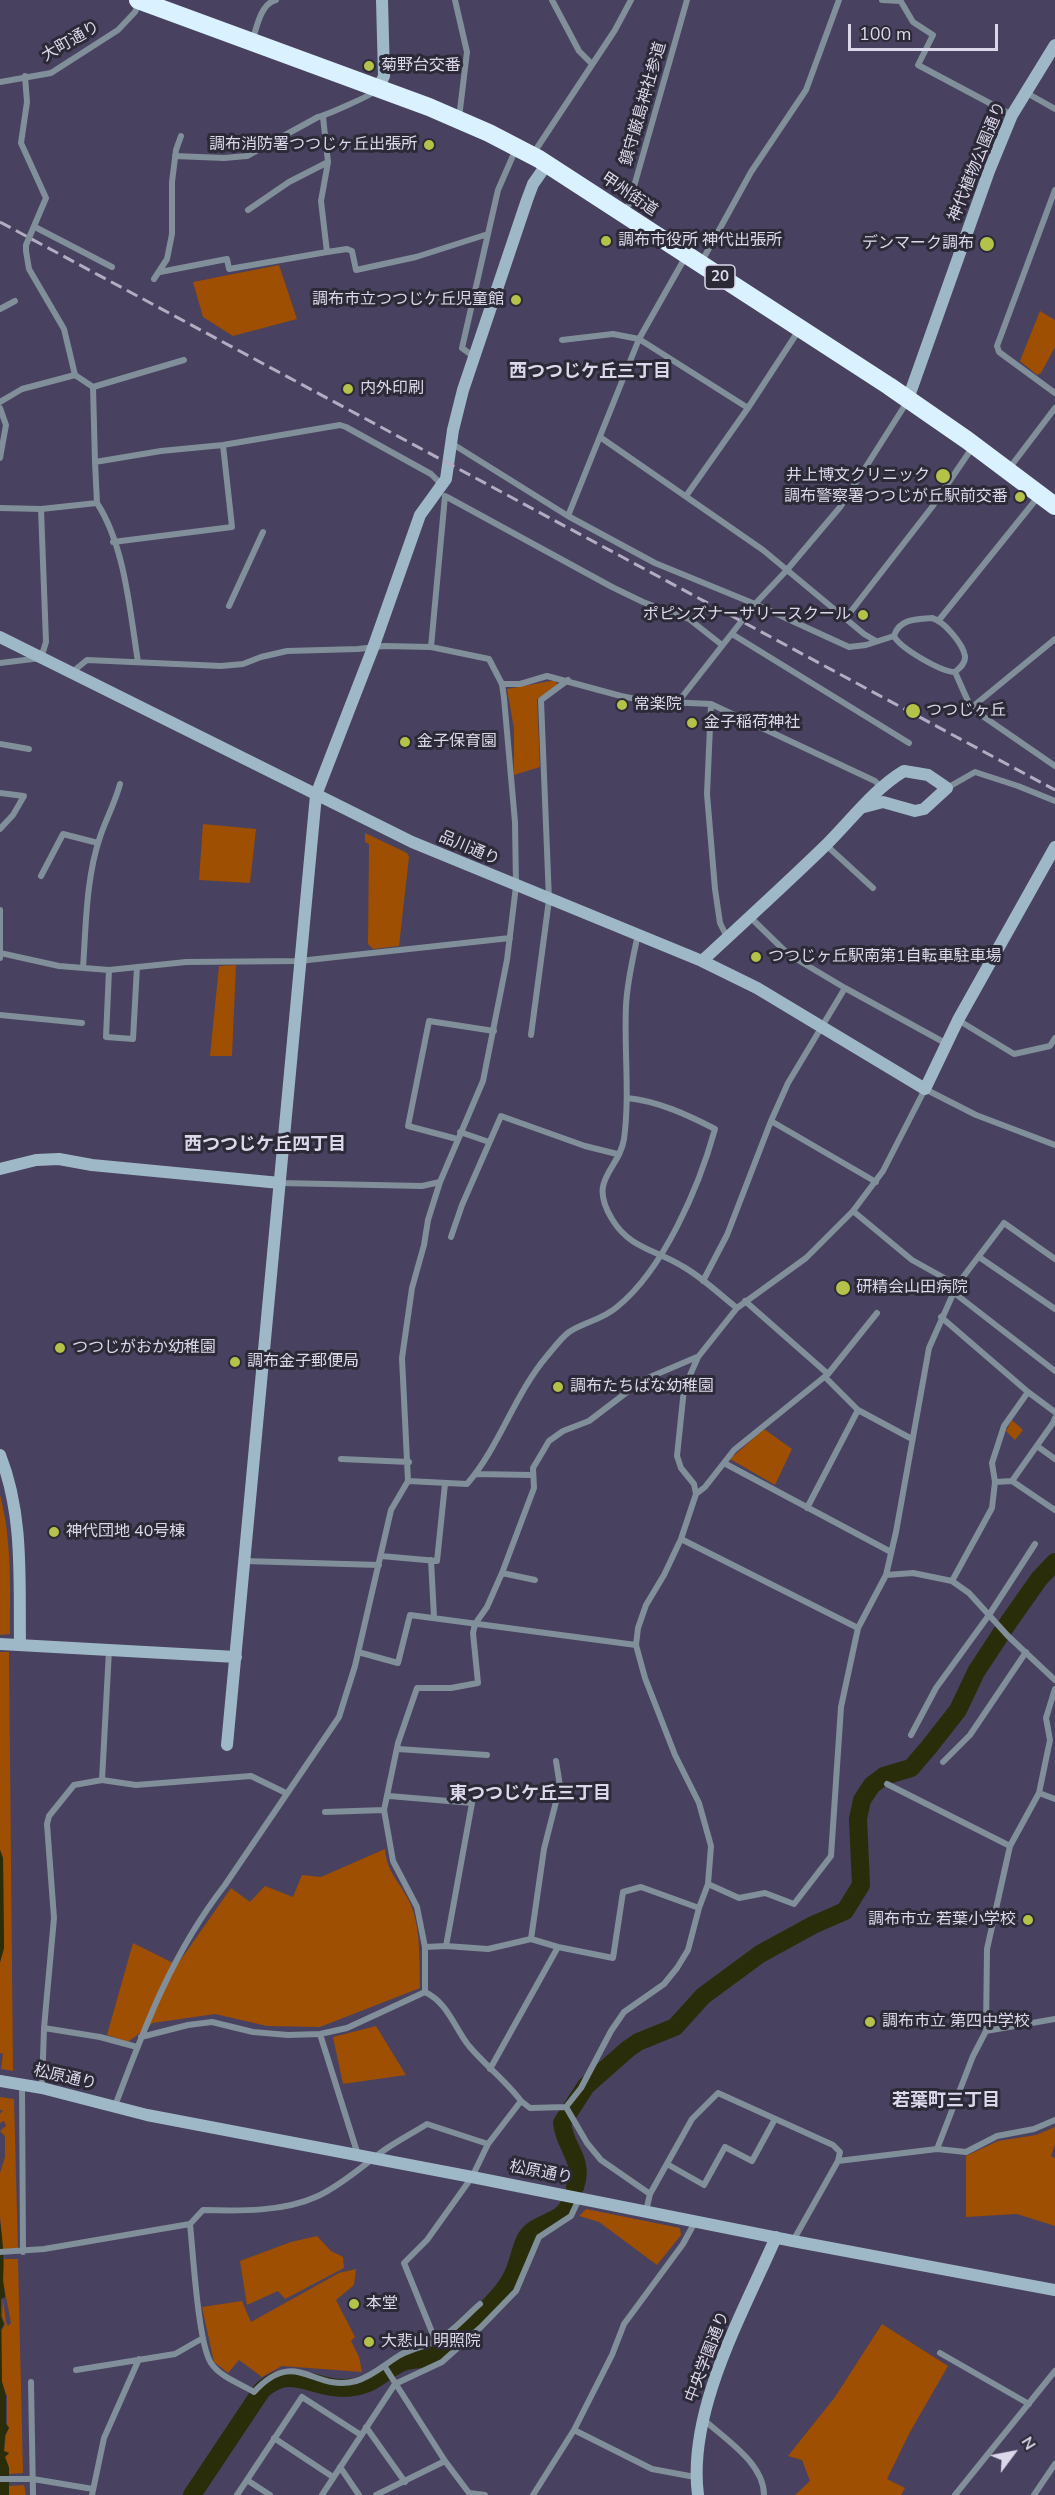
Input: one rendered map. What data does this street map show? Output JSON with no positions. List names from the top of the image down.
{
  "streets": {
    "highway": ["甲州街道", "20"],
    "street": [
      "大町通り",
      "鎮守厳島神社参道",
      "神代植物公園通り",
      "品川通り",
      "松原通り",
      "中央学園通り"
    ]
  },
  "crossings": [
    ["大町通り", "甲州街道"],
    ["鎮守厳島神社参道", "甲州街道"],
    ["神代植物公園通り", "甲州街道"],
    ["松原通り", "中央学園通り"]
  ],
  "districts": [
    "西つつじケ丘三丁目",
    "西つつじケ丘四丁目",
    "東つつじケ丘三丁目",
    "若葉町三丁目"
  ],
  "places": [
    "菊野台交番",
    "調布消防署つつじヶ丘出張所",
    "調布市役所 神代出張所",
    "デンマーク調布",
    "調布市立つつじケ丘児童館",
    "内外印刷",
    "井上博文クリニック",
    "調布警察署つつじが丘駅前交番",
    "ポピンズナーサリースクール",
    "常楽院",
    "つつじヶ丘",
    "金子稲荷神社",
    "金子保育園",
    "つつじヶ丘駅南第1自転車駐車場",
    "研精会山田病院",
    "つつじがおか幼稚園",
    "調布金子郵便局",
    "調布たちばな幼稚園",
    "神代団地 40号棟",
    "調布市立 若葉小学校",
    "調布市立 第四中学校",
    "本堂",
    "大悲山 明照院"
  ],
  "scale_bar": "100 m",
  "north": "top right"
}
